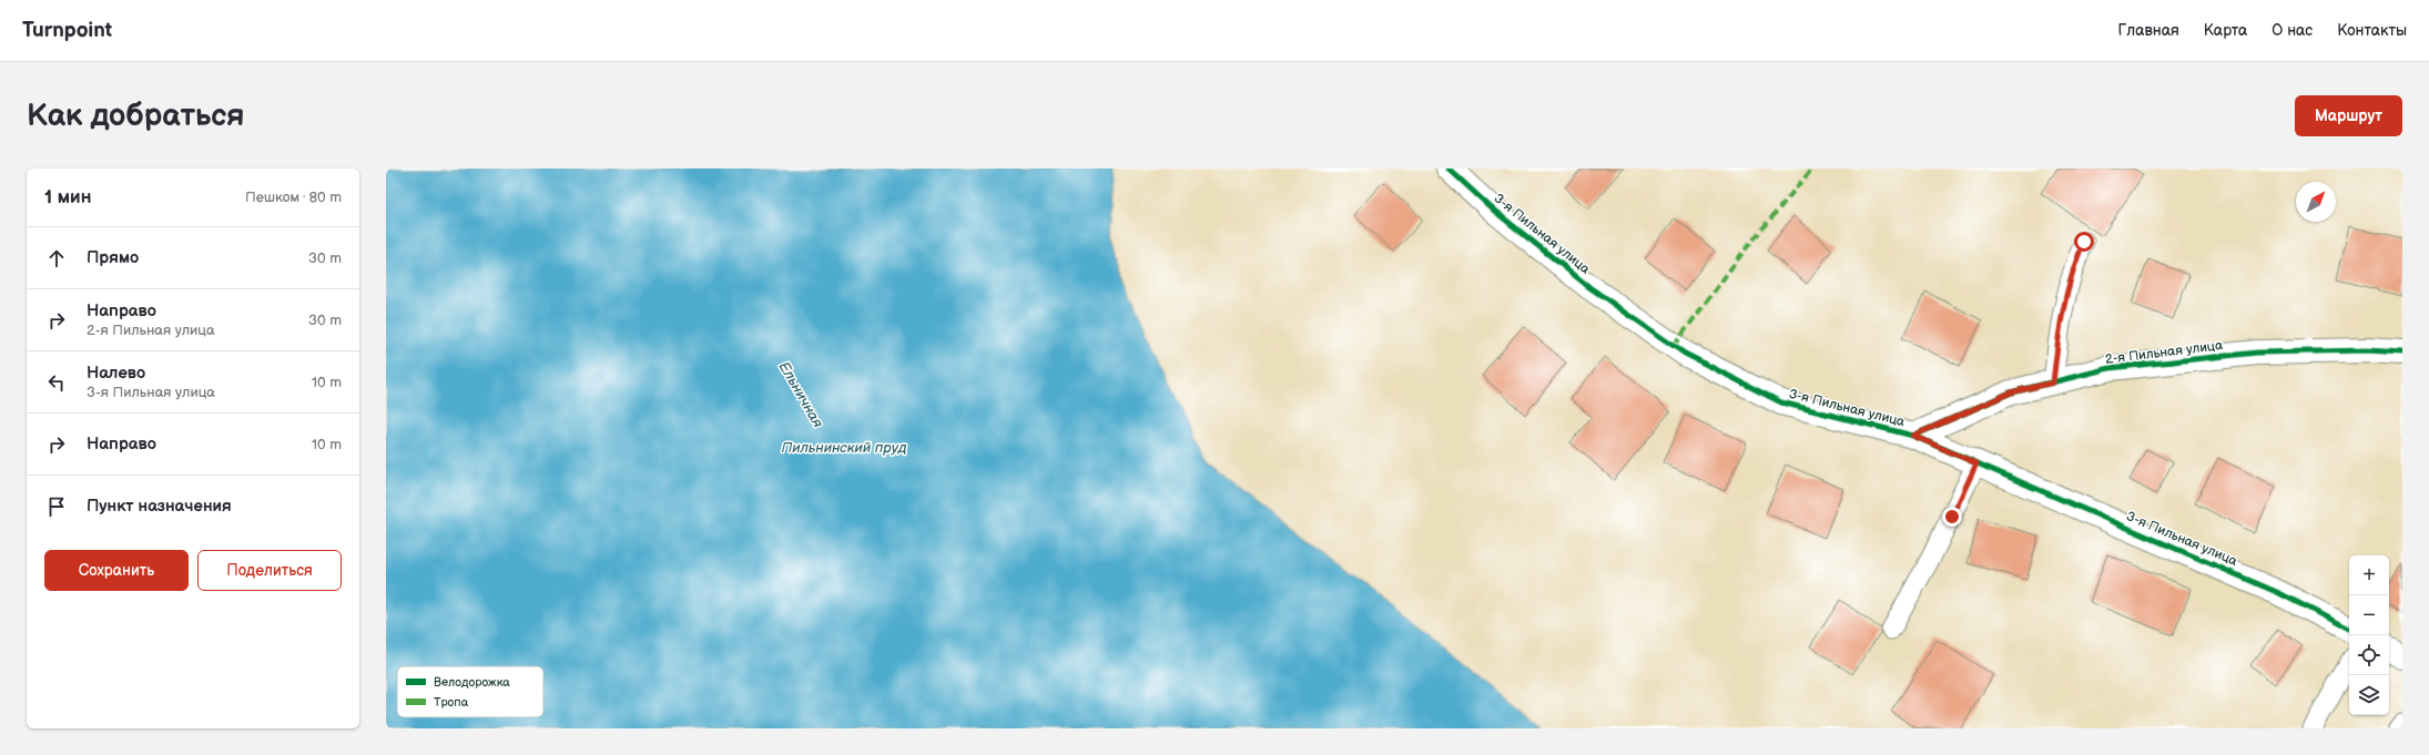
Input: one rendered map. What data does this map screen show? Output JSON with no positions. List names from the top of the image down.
{
  "streets": {
    "street": ["3-я Пильная улица", "2-я Пильная улица"]
  },
  "crossings": [
    ["3-я Пильная улица", "2-я Пильная улица"]
  ],
  "water": ["Ельничная", "Пильнинский пруд"],
  "legend": ["Велодорожка", "Тропа"],
  "north": "top right",
  "page": {
    "header": "Turnpoint",
    "nav": [
      "Главная",
      "Карта",
      "О нас",
      "Контакты"
    ],
    "buttons": [
      "Маршрут",
      ["Сохранить", "Поделиться"]
    ],
    "title": "Как добраться",
    "heading": ["1 мин", "Пешком · 80 m"],
    "list": [
      ["Прямо", "30 m"],
      ["Направо", "2-я Пильная улица", "30 m"],
      ["Налево", "3-я Пильная улица", "10 m"],
      ["Направо", "10 m"],
      "Пункт назначения"
    ],
    "map_buttons": ["+", "−"]
  }
}
